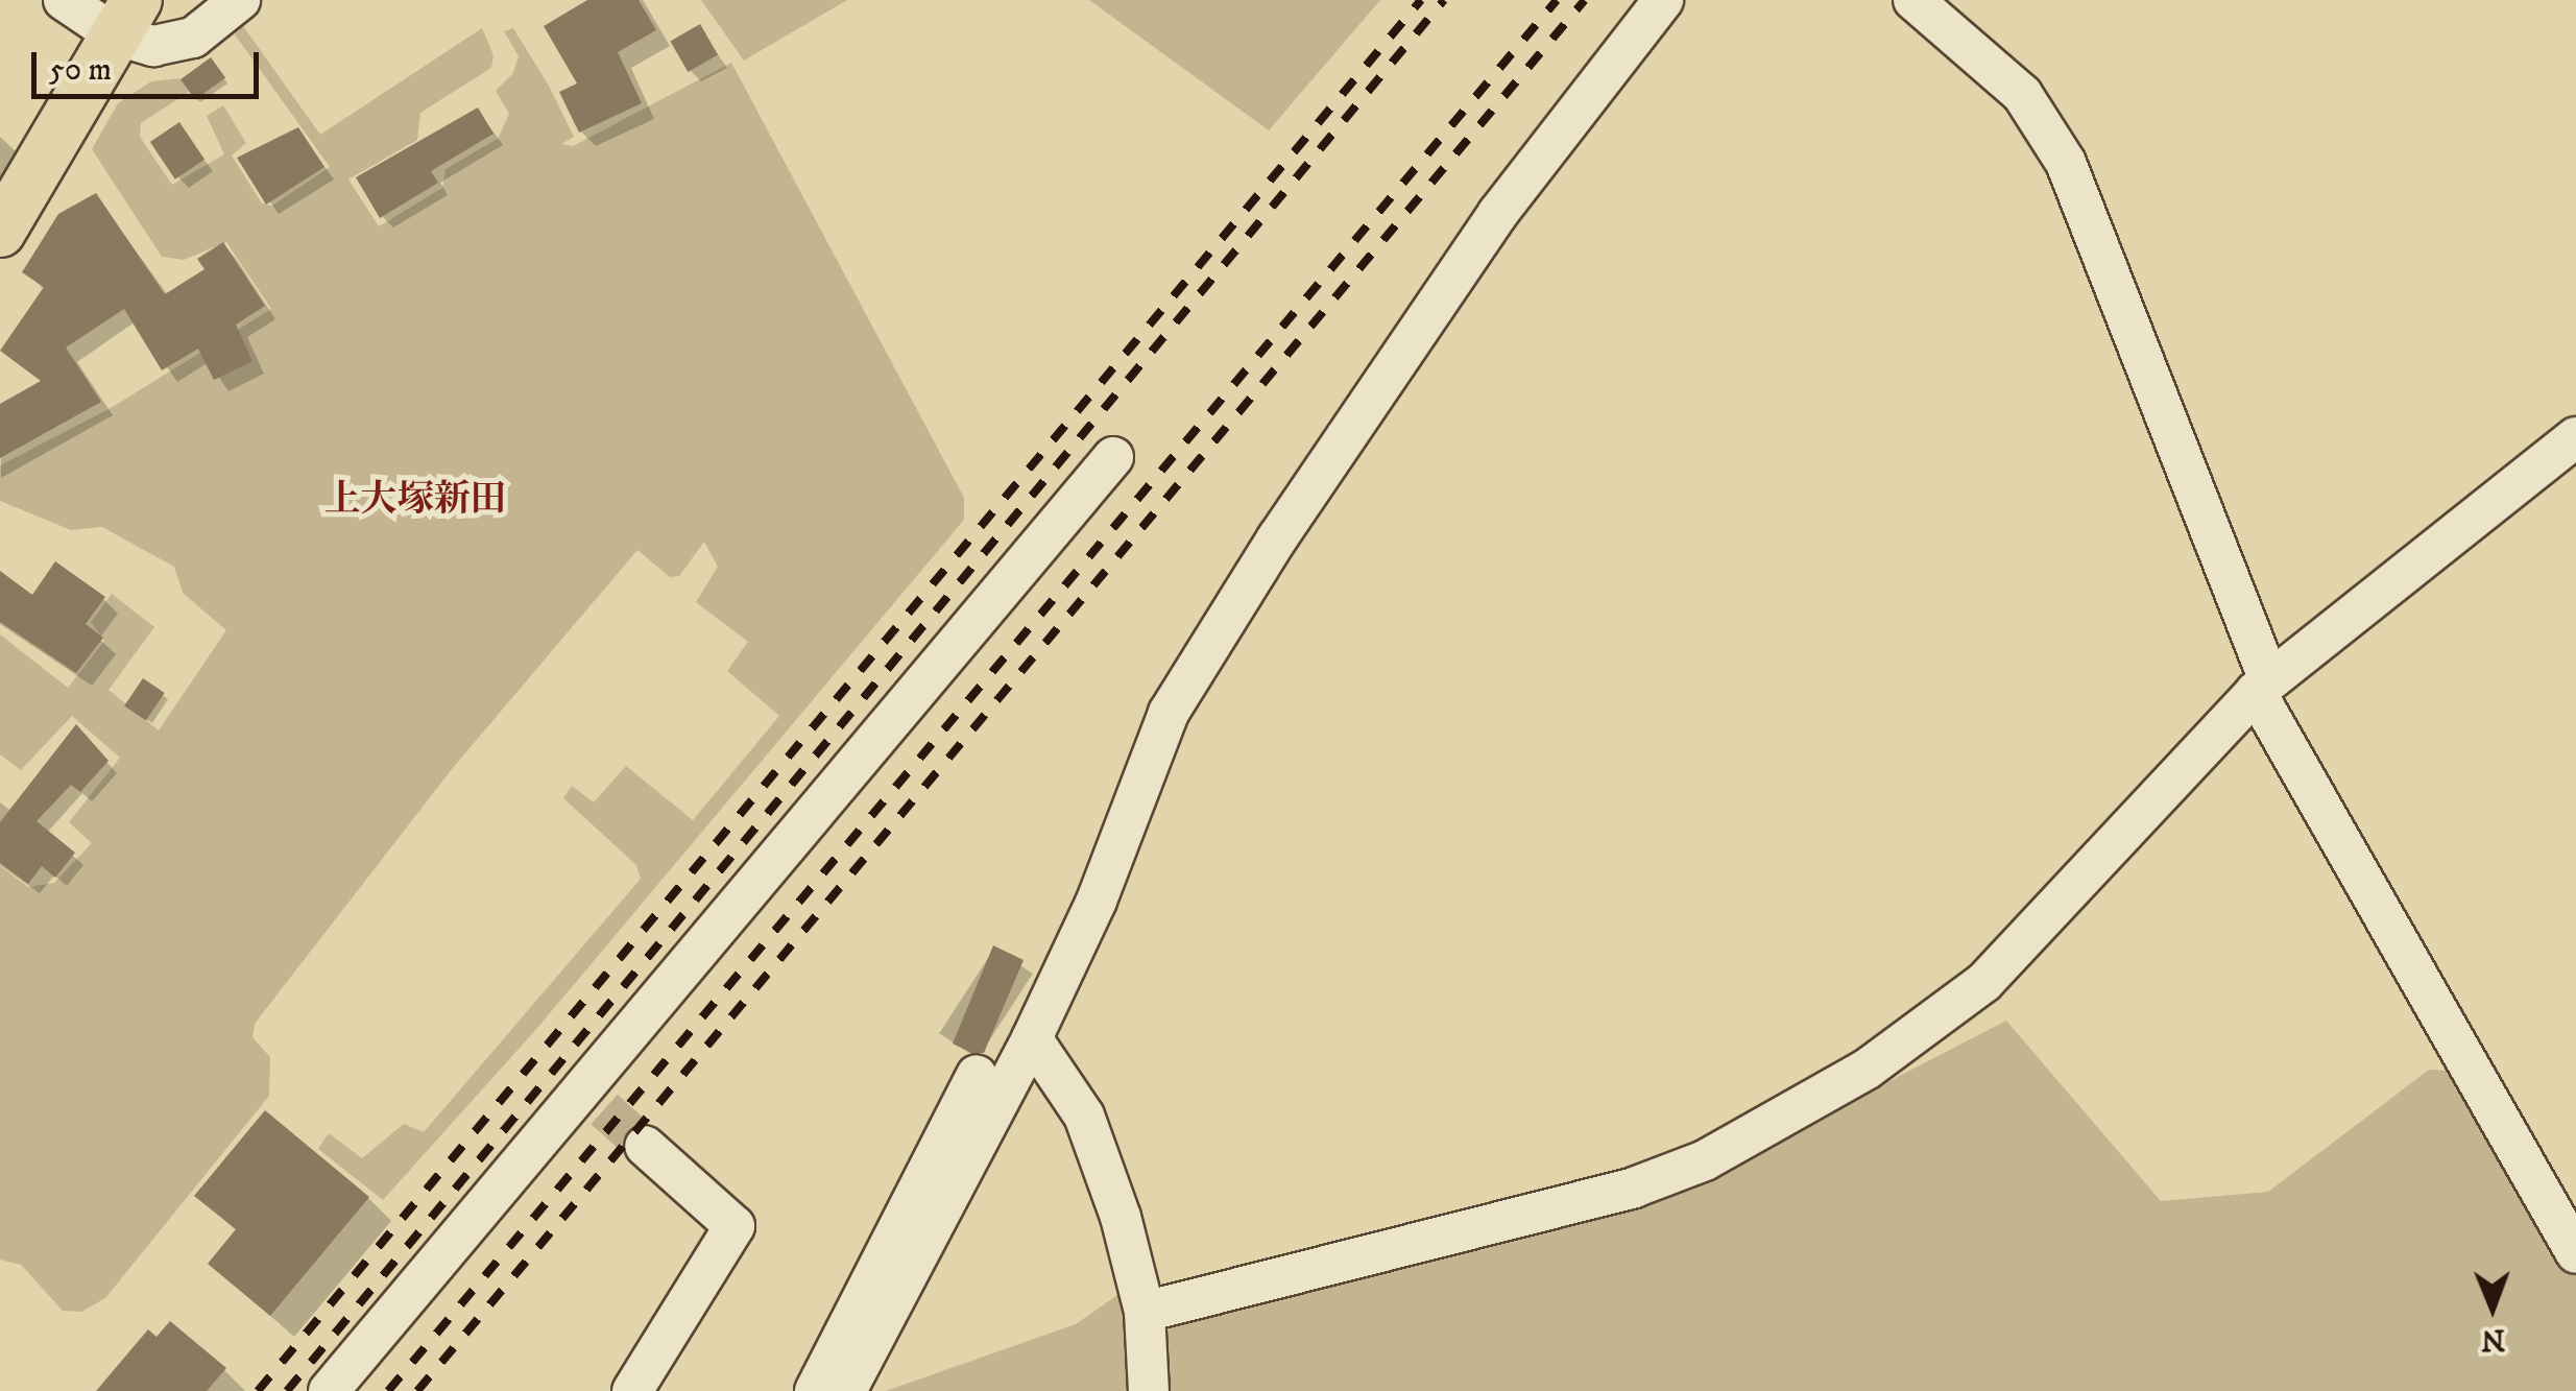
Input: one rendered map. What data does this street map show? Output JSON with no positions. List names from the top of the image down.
{
  "districts": ["上大塚新田"],
  "scale_bar": "50 m",
  "north": "bottom"
}
